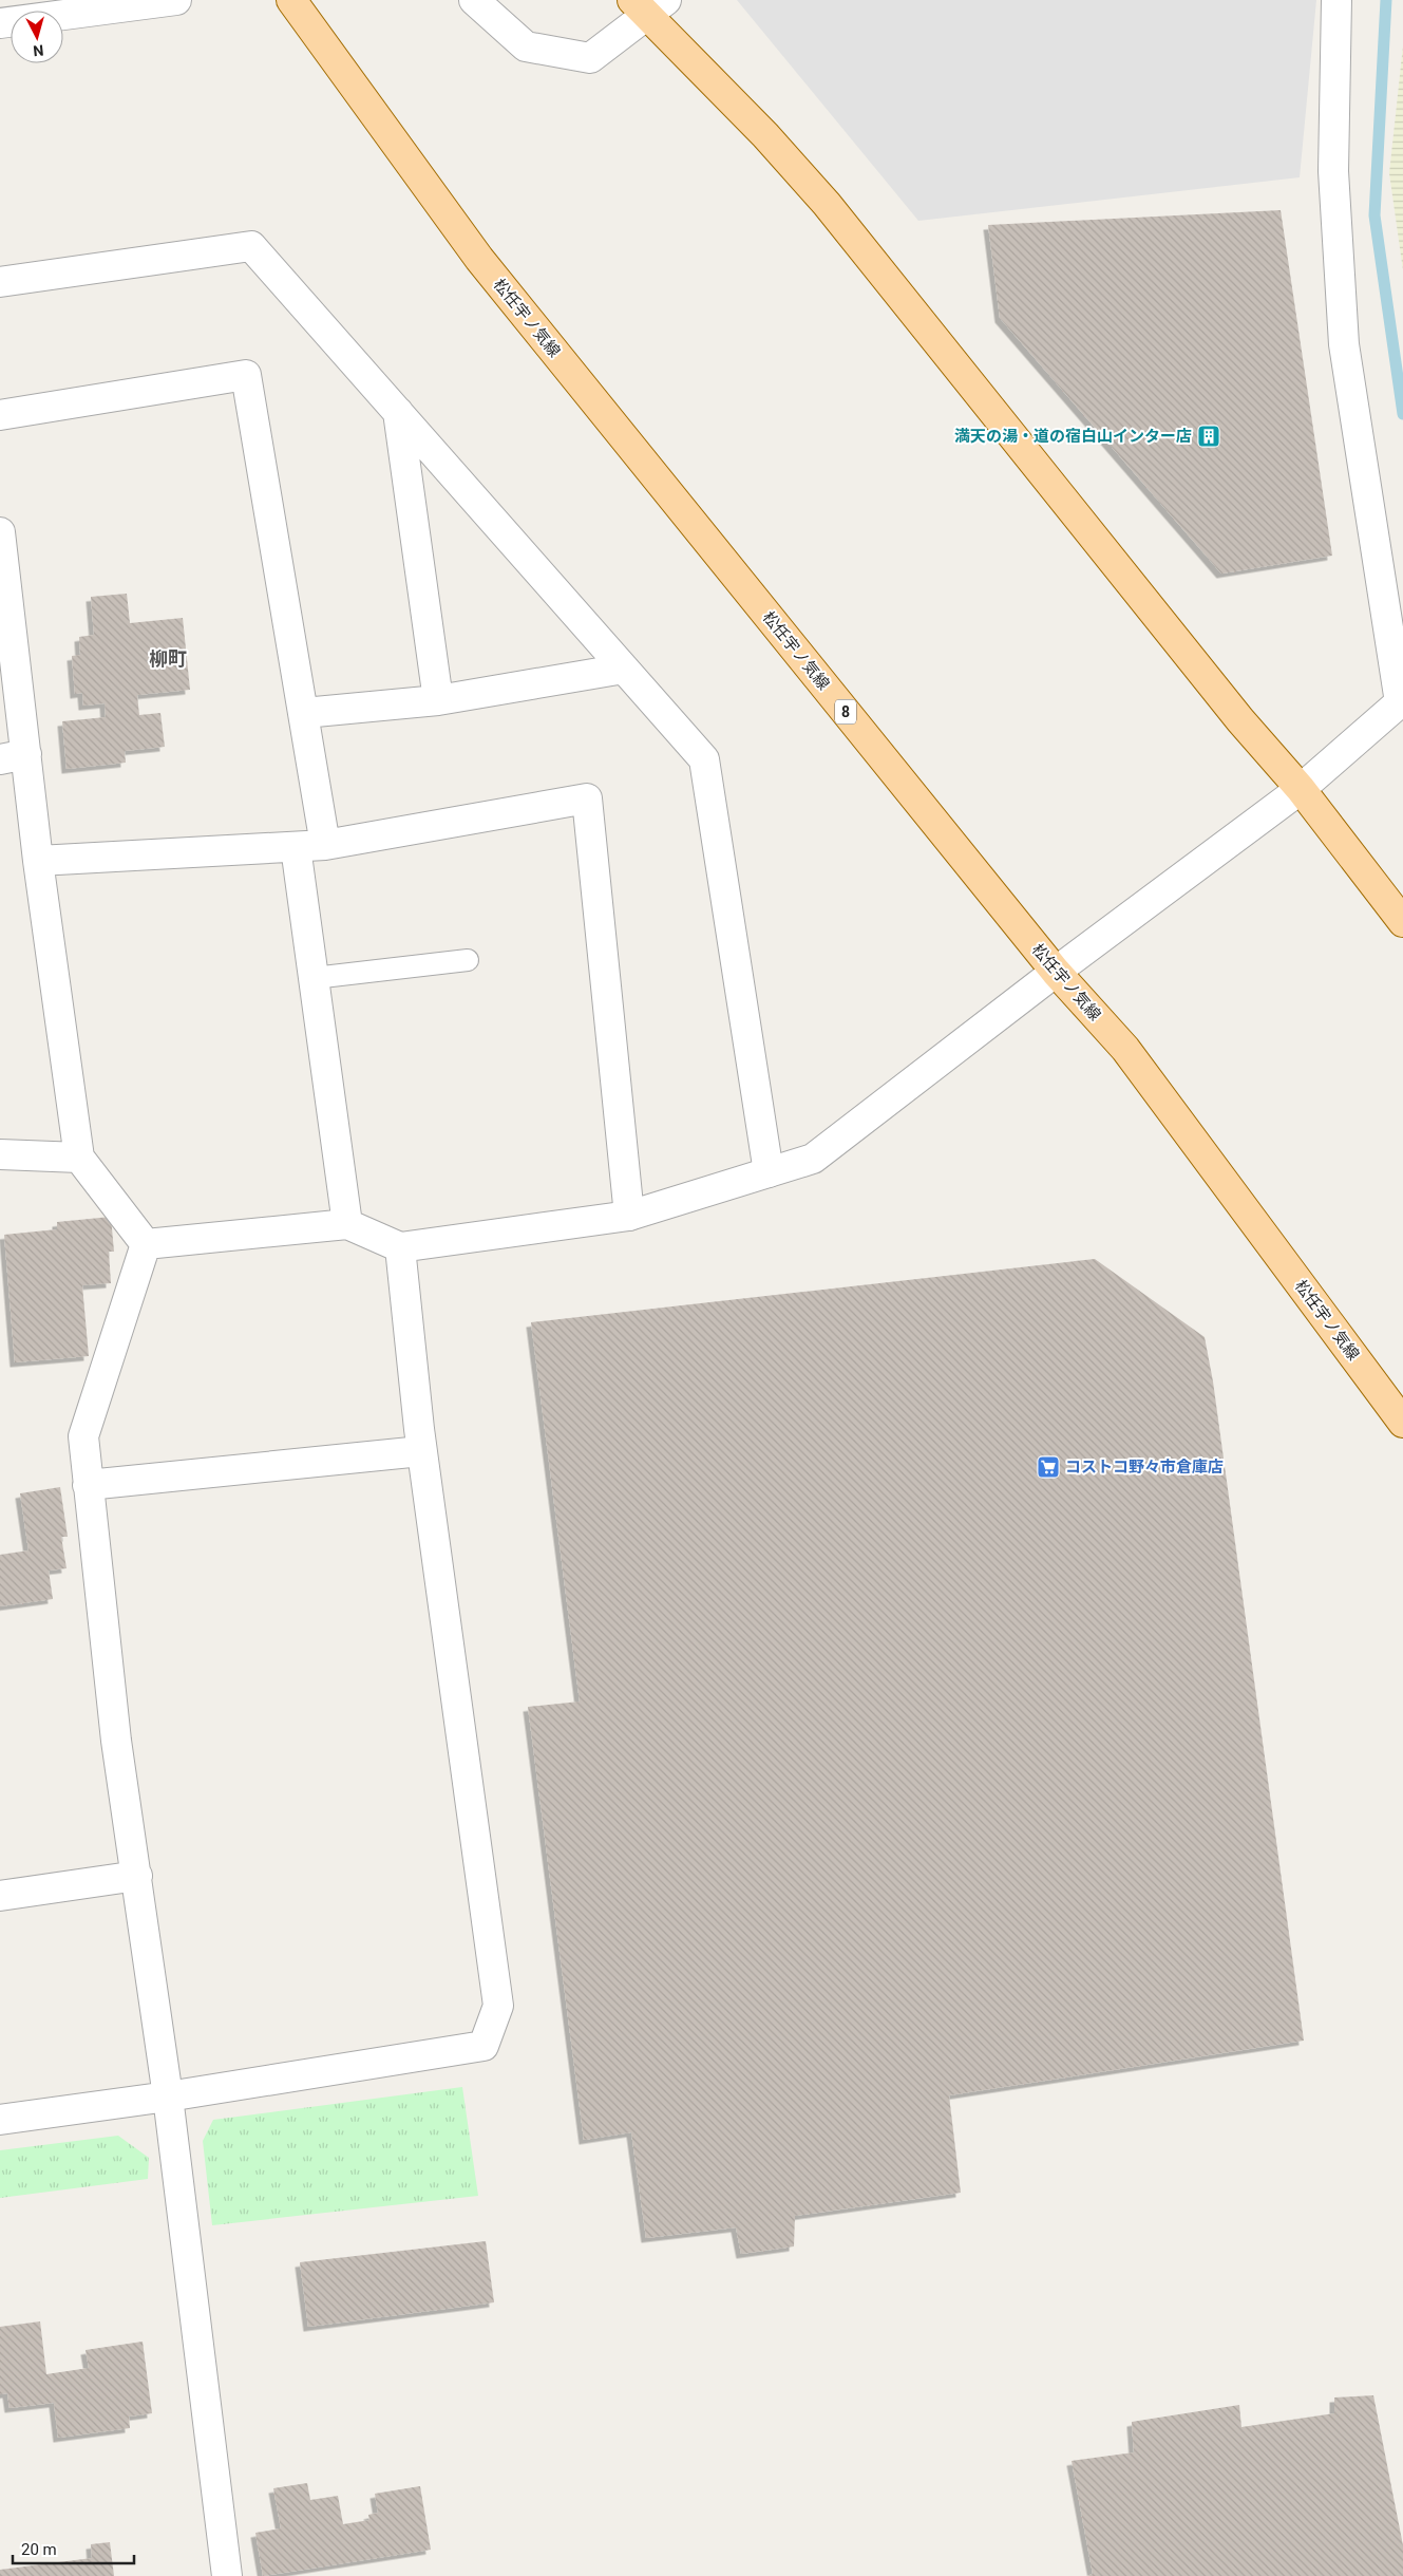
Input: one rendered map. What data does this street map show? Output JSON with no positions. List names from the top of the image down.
{
  "streets": {
    "main road": ["松任宇ノ気線", "8"]
  },
  "districts": ["柳町"],
  "places": {
    "building": ["満天の湯・道の宿白山インター店"],
    "supermarket": ["コストコ野々市倉庫店"]
  },
  "scale_bar": "20 m",
  "north": "bottom"
}
